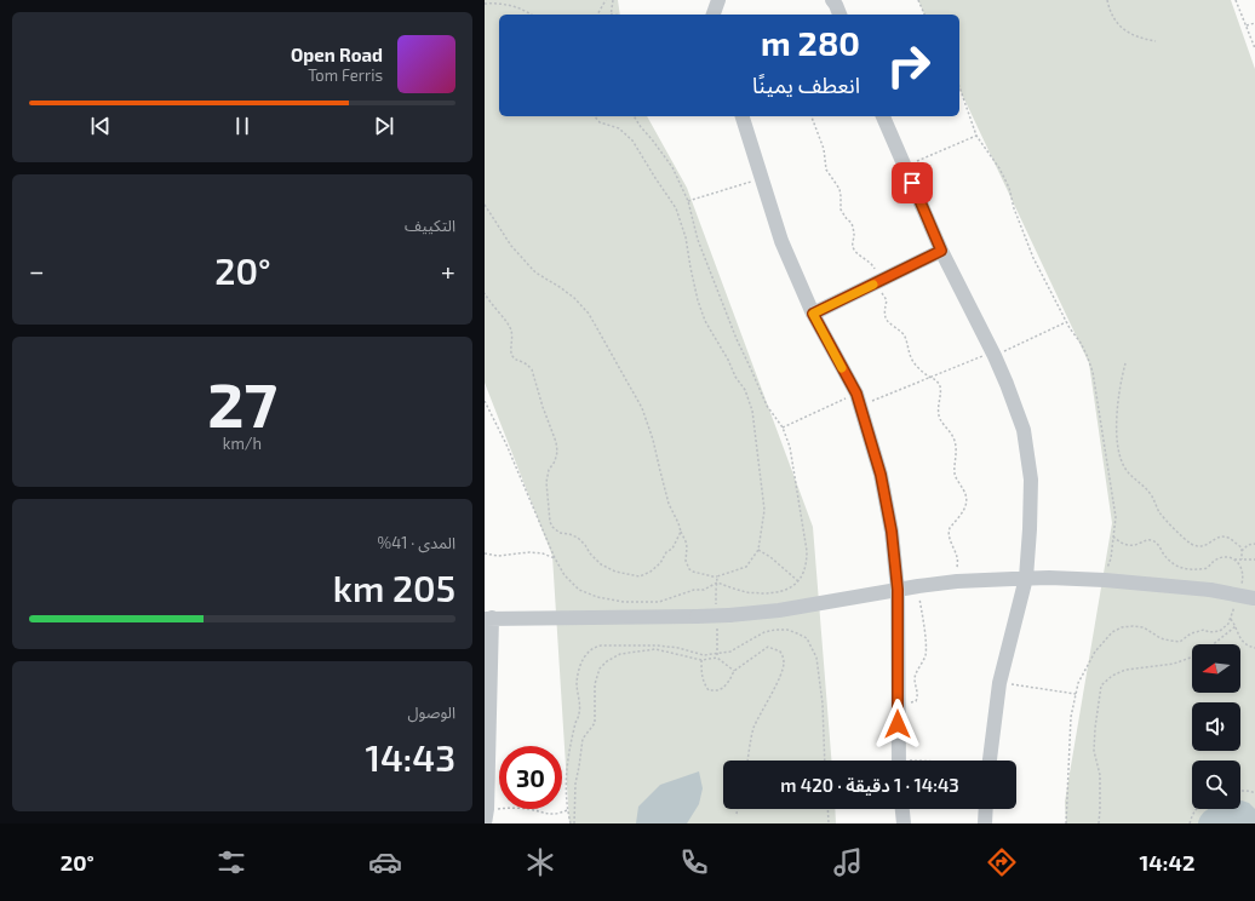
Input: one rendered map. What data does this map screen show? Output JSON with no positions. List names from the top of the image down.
{
  "north": "left",
  "page": {
    "turn": ["280 m", "انعطف يمينًا"],
    "song": ["Open Road", "Tom Ferris"],
    "tile": [
      "التكييف",
      ["27", "km/h"],
      ["المدى · 41%", "205 km"],
      ["الوصول", "14:43"]
    ],
    "heat": ["−", "20°", "+"],
    "limit": "30",
    "trip": "14:43 · 1 دقيقة · 420 m",
    "tabs": ["14:42", "20°"]
  }
}
